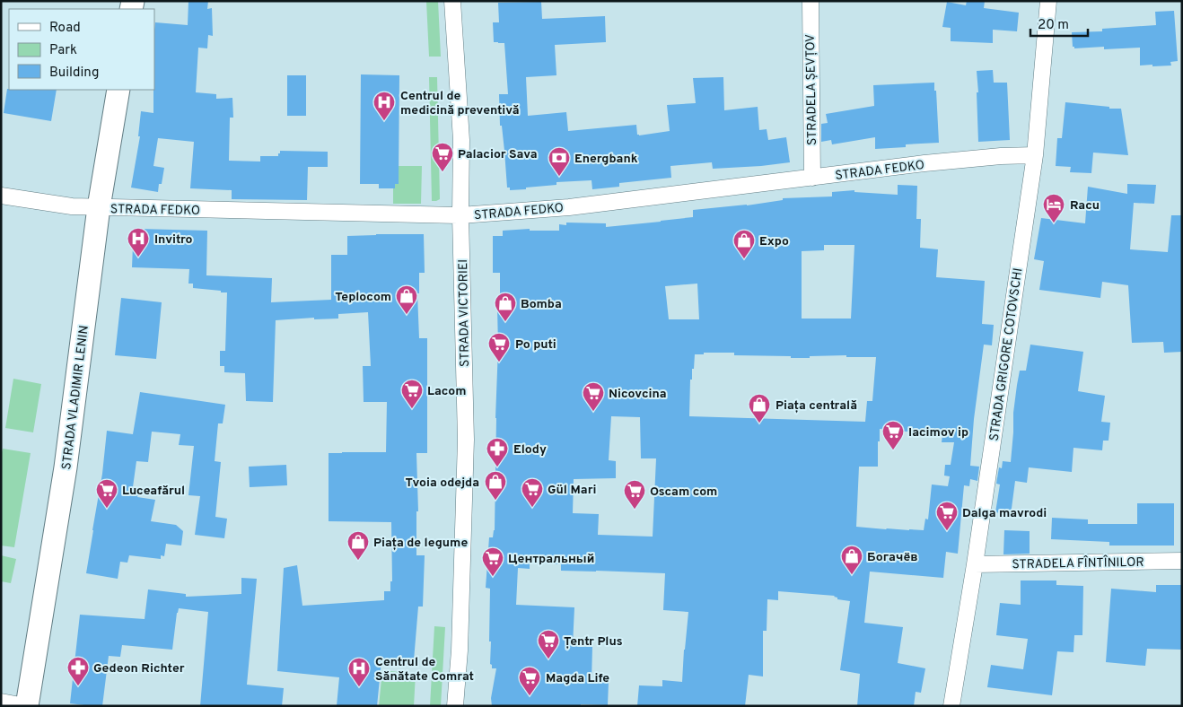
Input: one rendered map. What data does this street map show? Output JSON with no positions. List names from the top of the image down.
{
  "streets": {
    "main road": ["STRADA VLADIMIR LENIN"],
    "street": [
      "STRADELA ȘEVȚOV",
      "STRADA FEDKO",
      "STRADA VICTORIEI",
      "STRADA GRIGORE COTOVSCHI",
      "STRADELA FÎNTÎNILOR"
    ]
  },
  "crossings": [
    ["STRADELA ȘEVȚOV", "STRADA FEDKO"],
    ["STRADA FEDKO", "STRADA VICTORIEI"],
    ["STRADA FEDKO", "STRADA GRIGORE COTOVSCHI"],
    ["STRADA FEDKO", "STRADA VLADIMIR LENIN"],
    ["STRADA GRIGORE COTOVSCHI", "STRADELA FÎNTÎNILOR"]
  ],
  "places": {
    "hospital": ["Centrul de medicină preventivă", "Invitro", "Centrul de Sănătate Comrat"],
    "supermarket": [
      "Palacior Sava",
      "Po puti",
      "Lacom",
      "Nicovcina",
      "Iacimov ip",
      "Gül Mari",
      "Luceafărul",
      "Oscam com",
      "Dalga mavrodi",
      "Центральный",
      "Țentr Plus",
      "Magda Life"
    ],
    "bank": ["Energbank"],
    "hotel": ["Racu"],
    "shop": [
      "Expo",
      "Teplocom",
      "Bomba",
      "Piața centrală",
      "Tvoia odejda",
      "Piața de legume",
      "Богачёв"
    ],
    "pharmacy": ["Elody", "Gedeon Richter"]
  },
  "legend": ["Road", "Park", "Building"],
  "scale_bar": "20 m"
}
